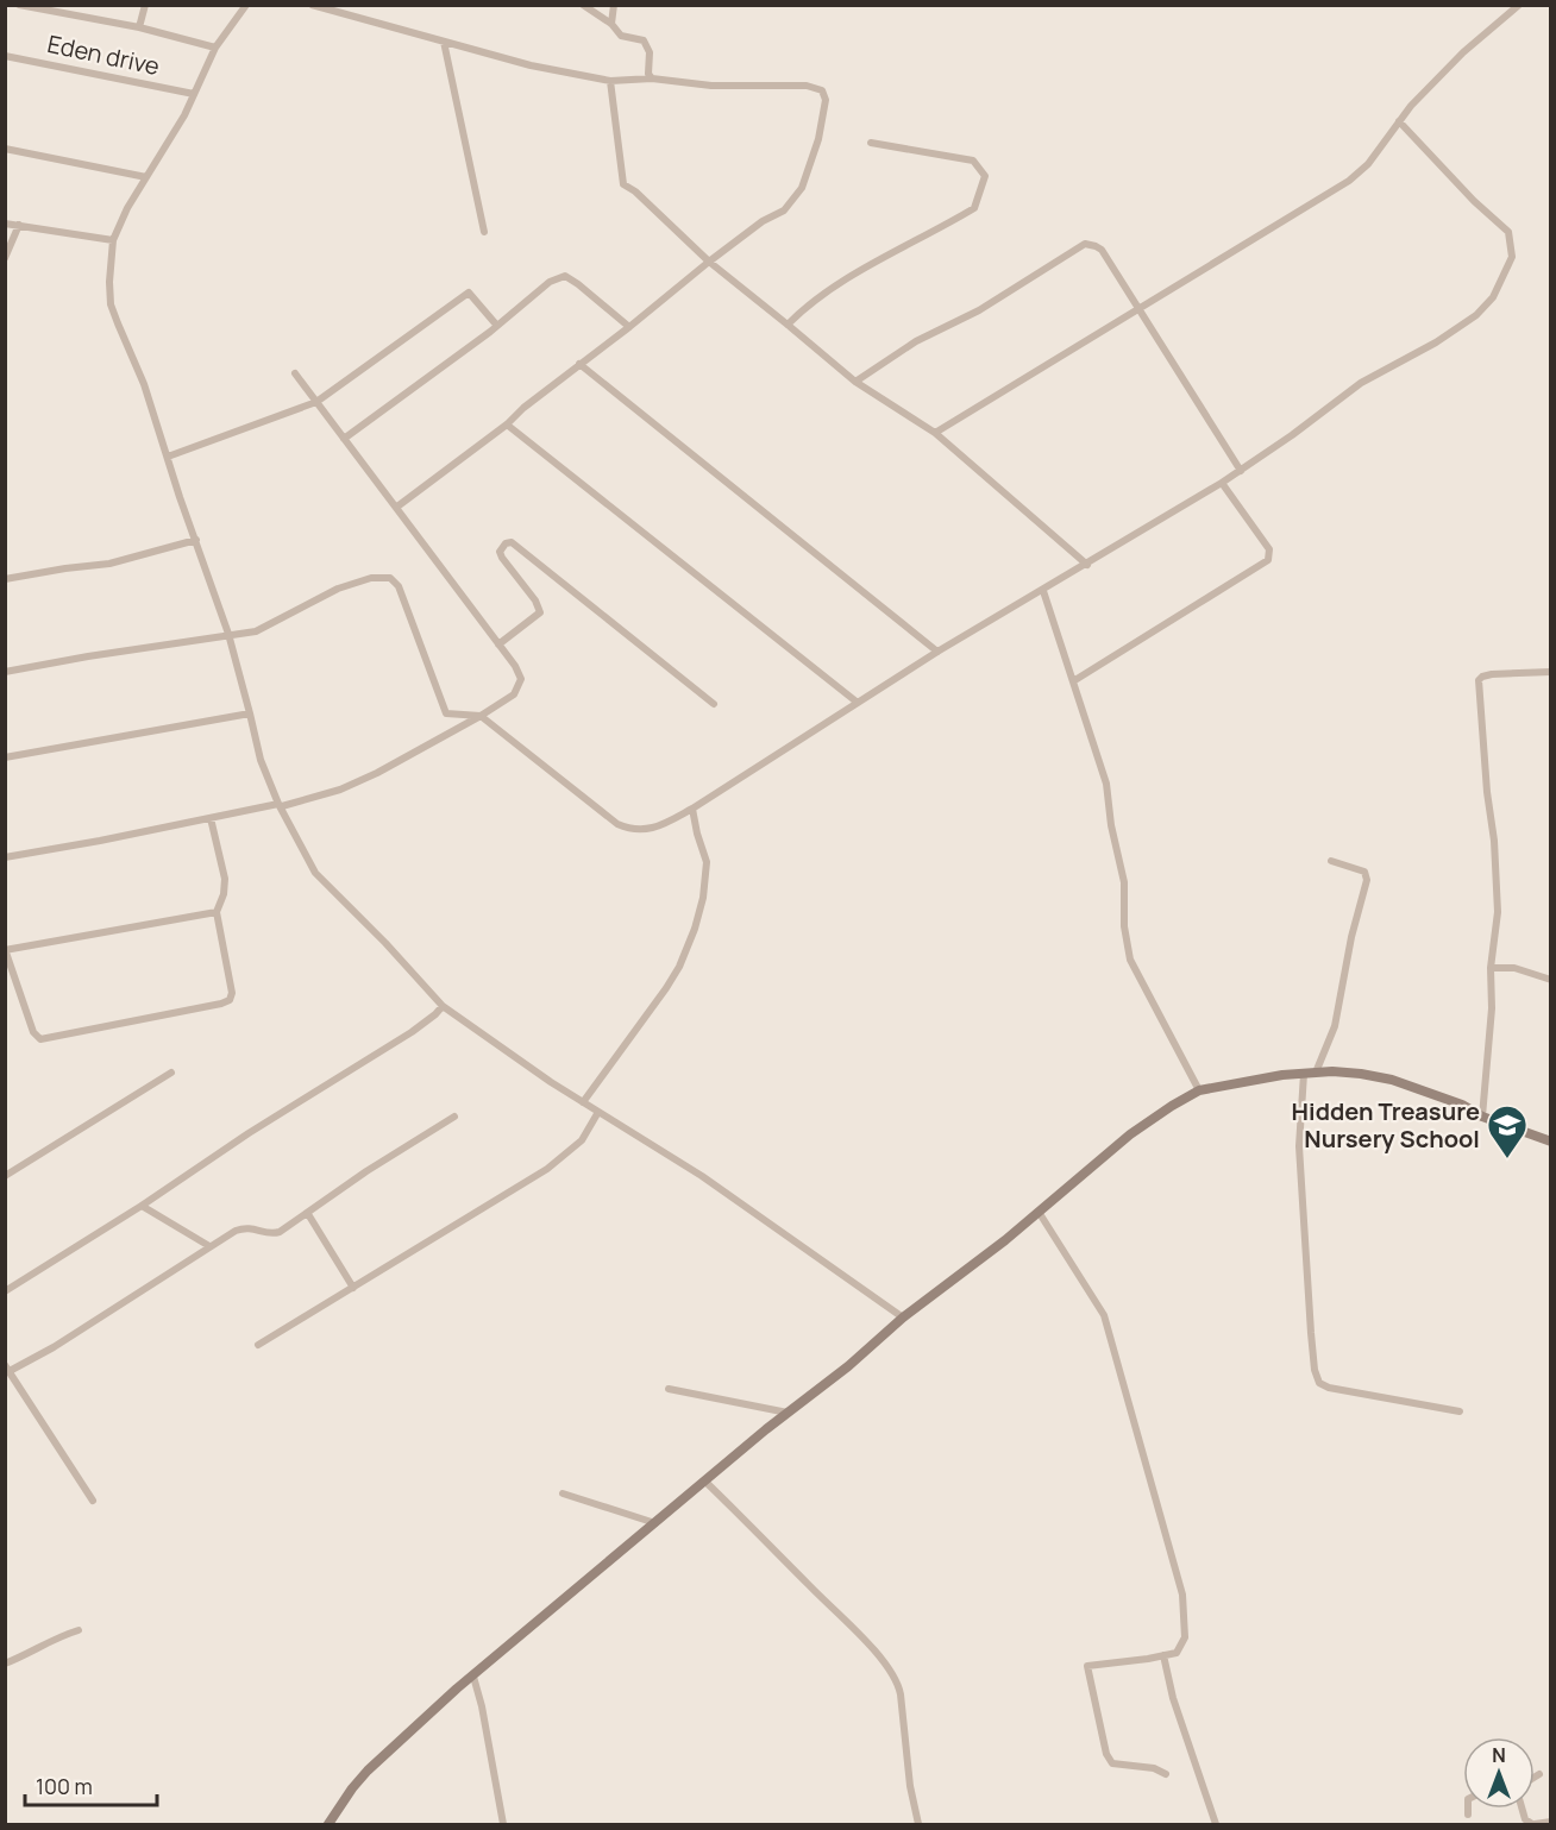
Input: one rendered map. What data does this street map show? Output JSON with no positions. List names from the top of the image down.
{
  "streets": {
    "street": ["Eden drive"]
  },
  "places": {
    "school or university": ["Hidden Treasure Nursery School"]
  },
  "scale_bar": "100 m",
  "north": "top"
}
